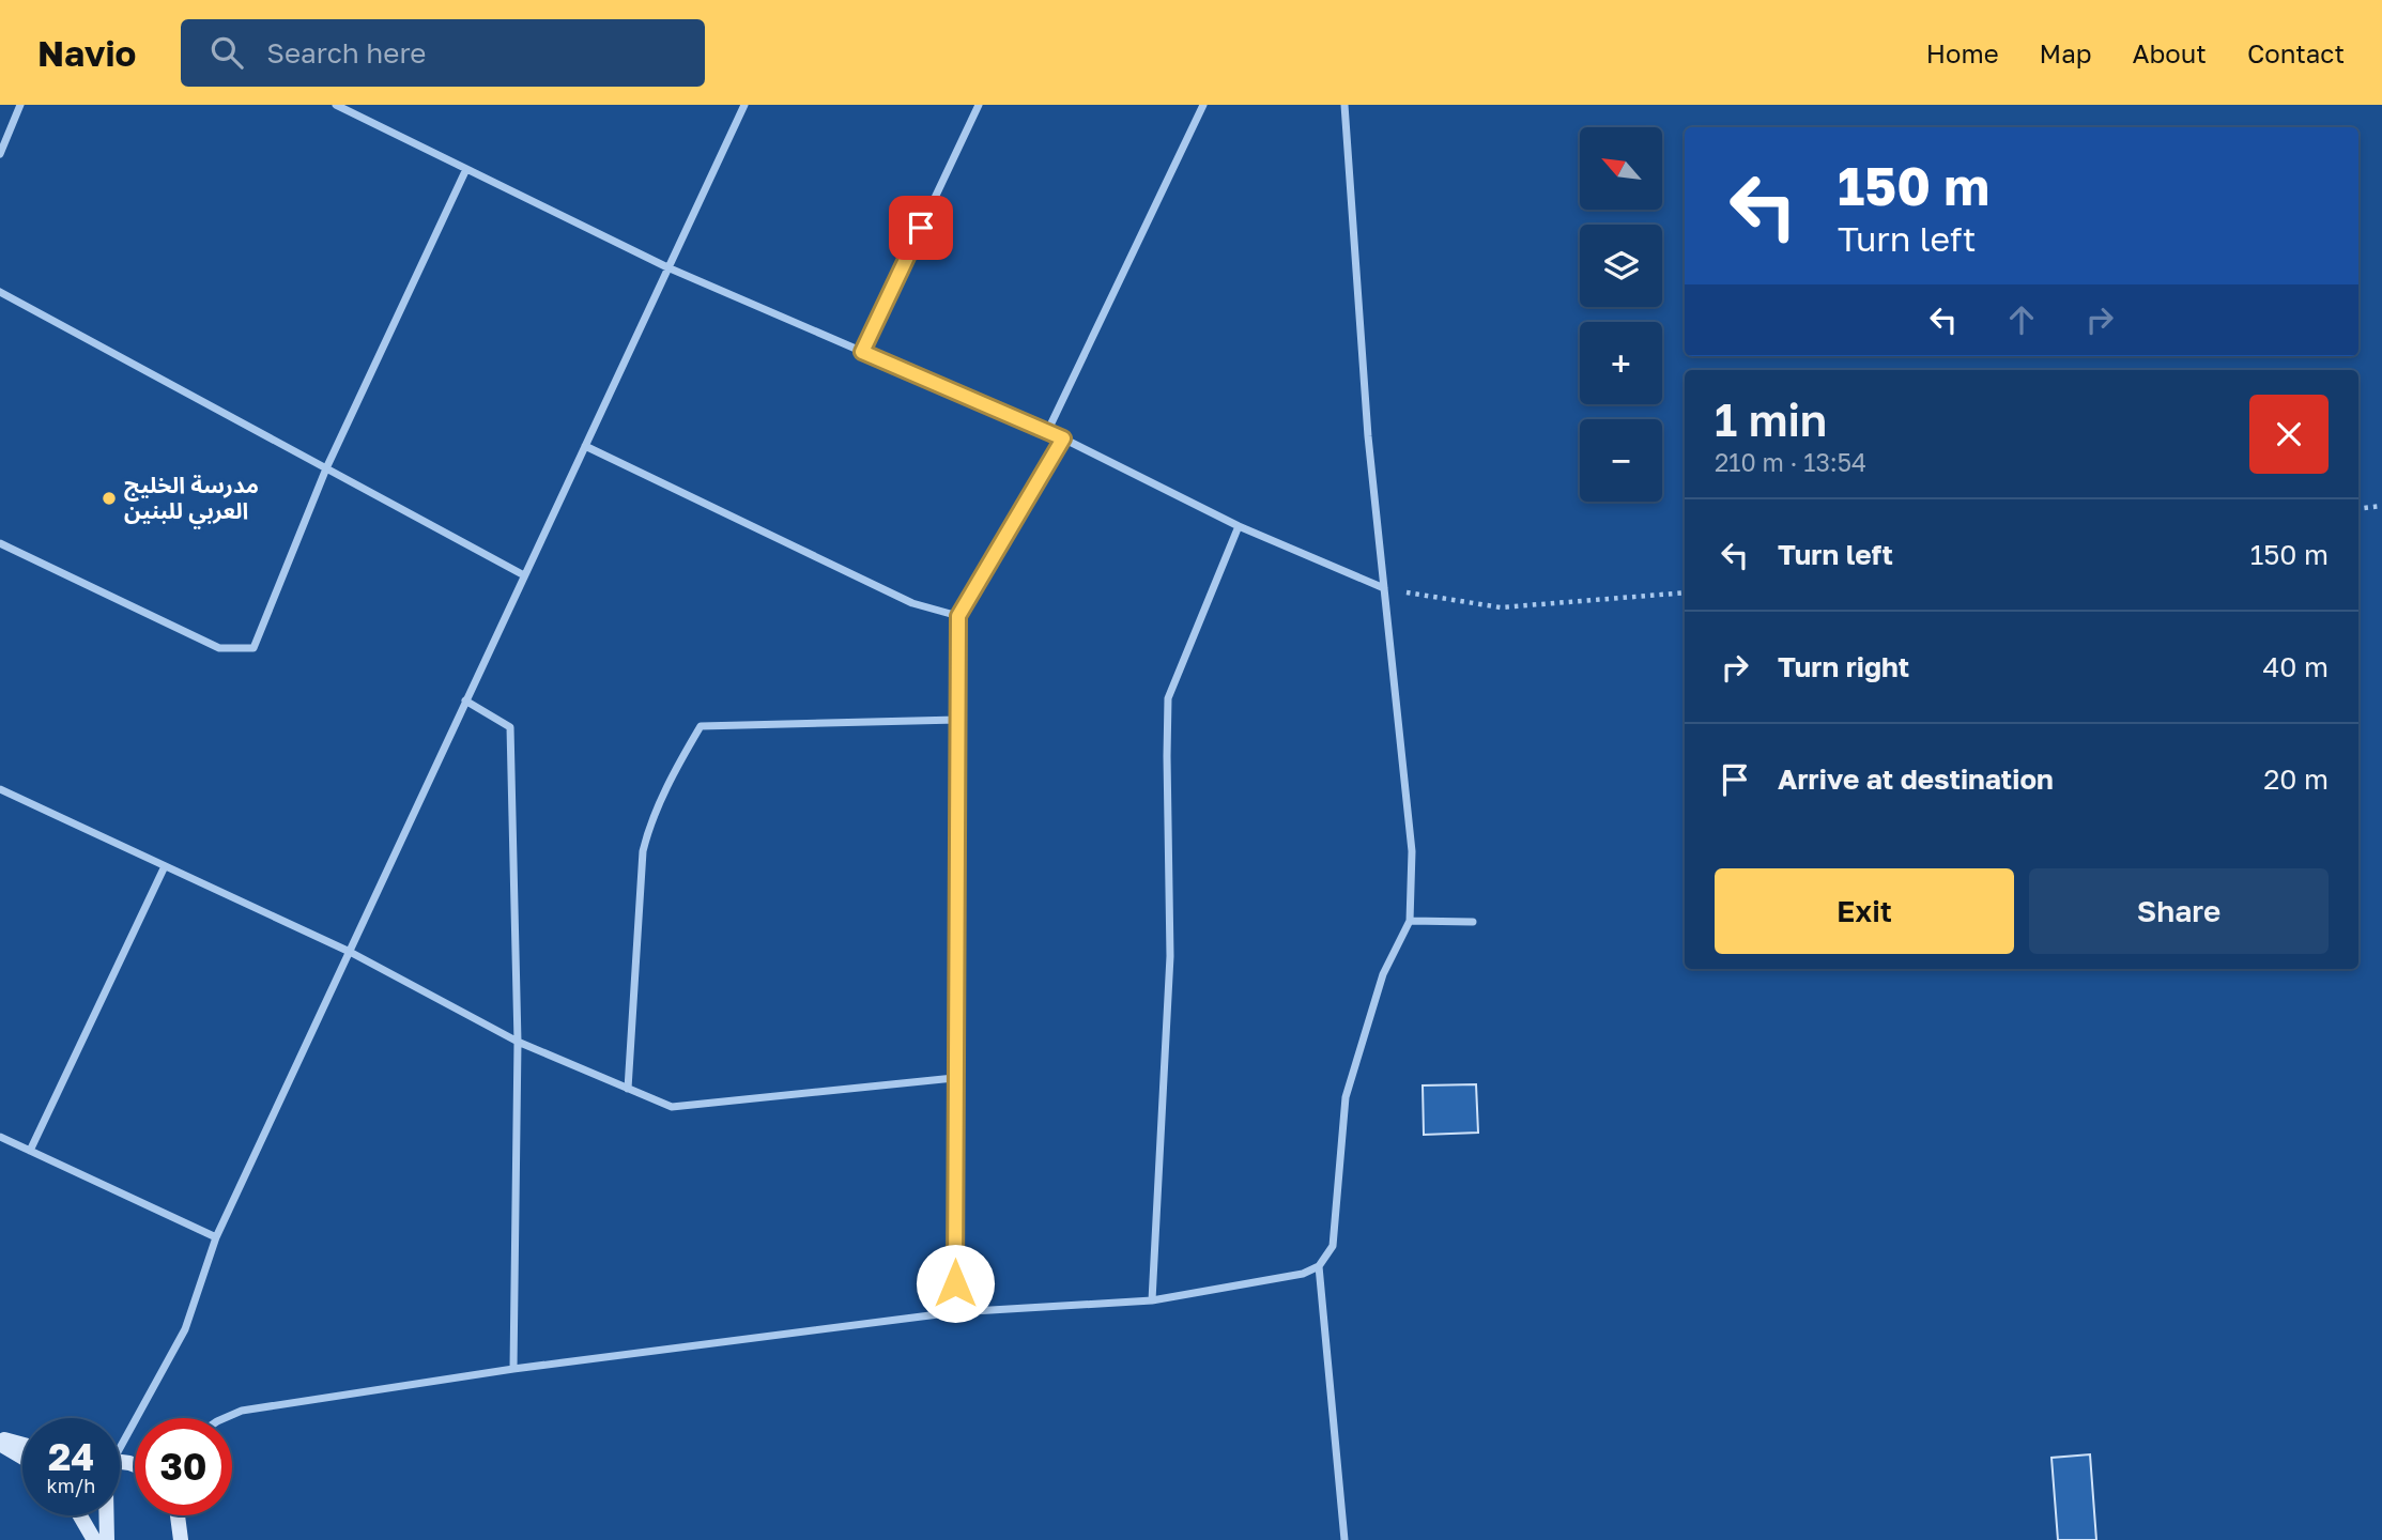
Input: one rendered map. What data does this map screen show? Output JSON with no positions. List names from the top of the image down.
{
  "places": ["مدرسة الخليج العربي للبنين"],
  "north": "top left",
  "page": {
    "header": "Navio",
    "search": "Search here",
    "nav": [
      "Home",
      "Map",
      "About",
      "Contact"
    ],
    "map_buttons": ["+", "−"],
    "turn": ["150 m", "Turn left"],
    "heading": ["1 min", "210 m · 13:54"],
    "list": [
      {
        "name": "Turn left",
        "value": "150 m"
      },
      {
        "name": "Turn right",
        "value": "40 m"
      },
      {
        "name": "Arrive at destination",
        "value": "20 m"
      }
    ],
    "buttons": ["Exit", "Share"],
    "speed": "24 km/h",
    "limit": "30"
  }
}
